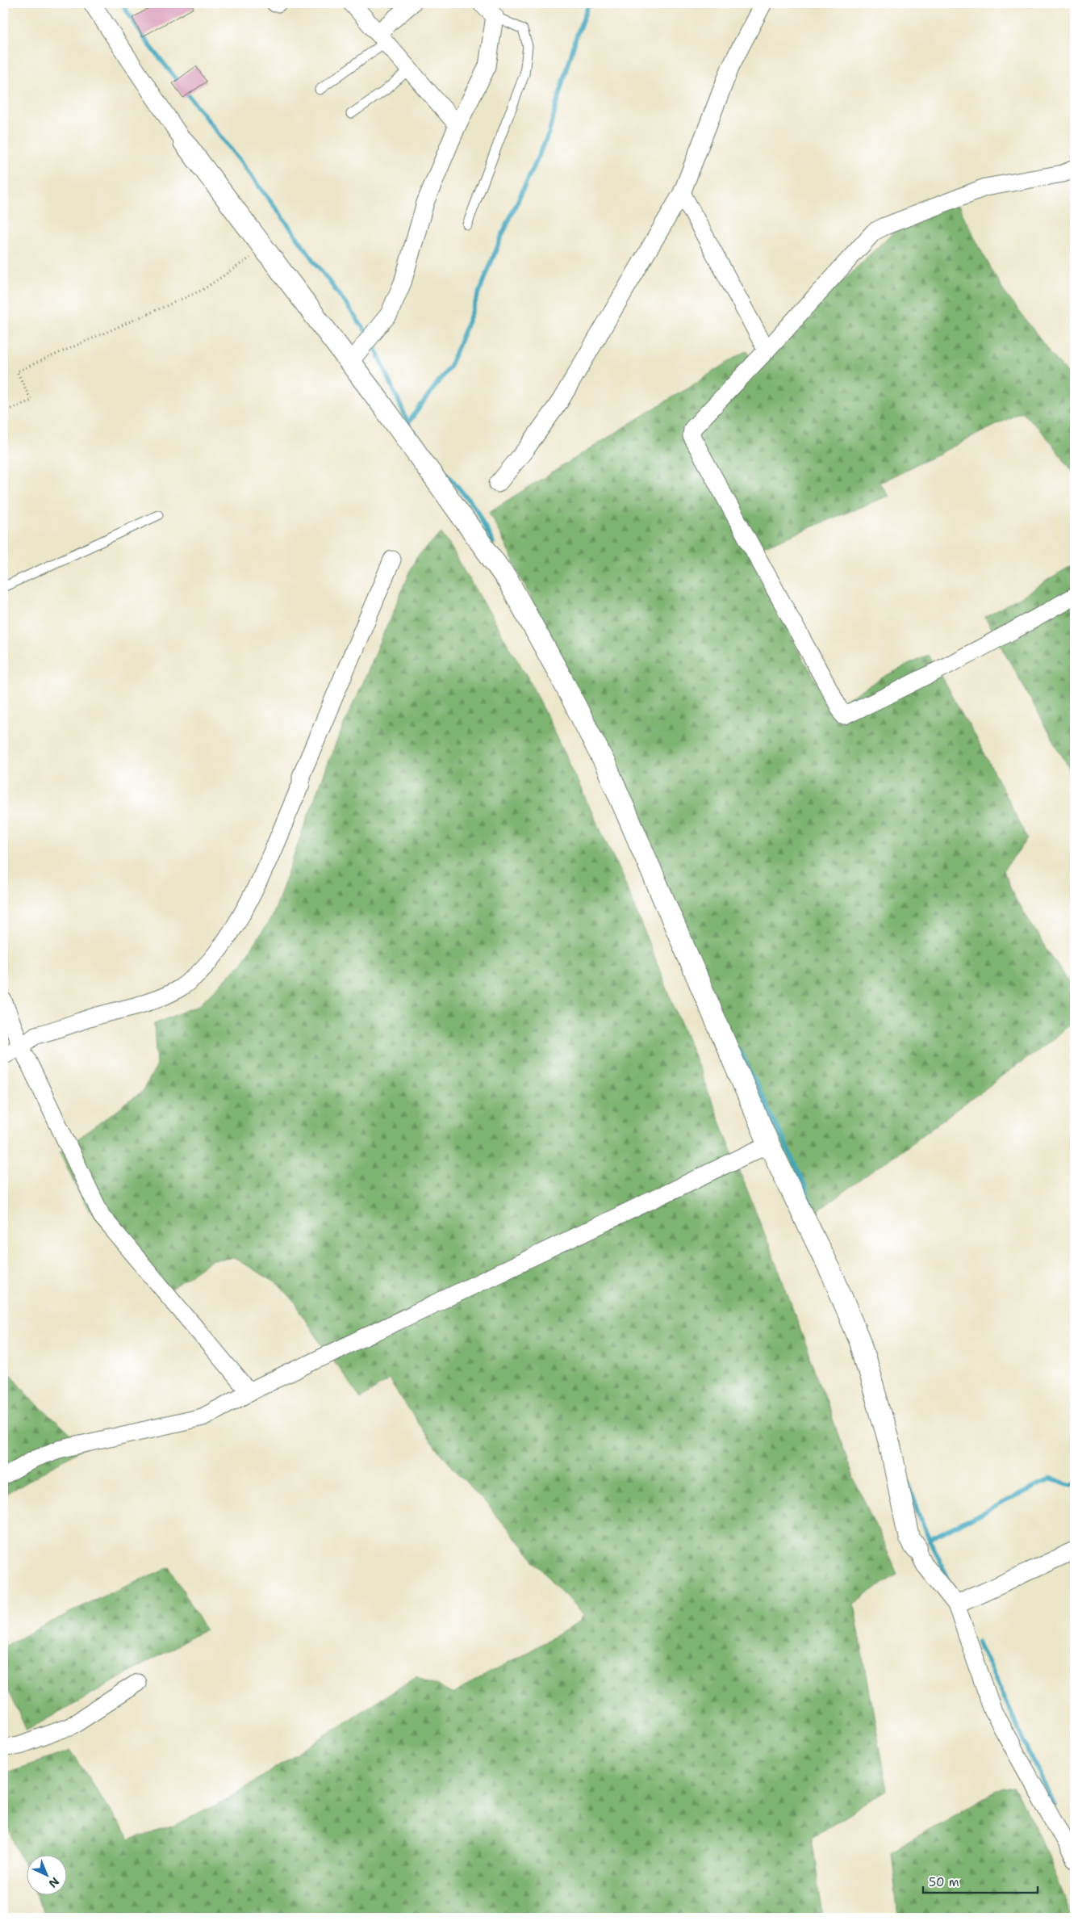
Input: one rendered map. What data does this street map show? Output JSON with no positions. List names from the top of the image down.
{
  "scale_bar": "50 m",
  "north": "bottom right"
}
